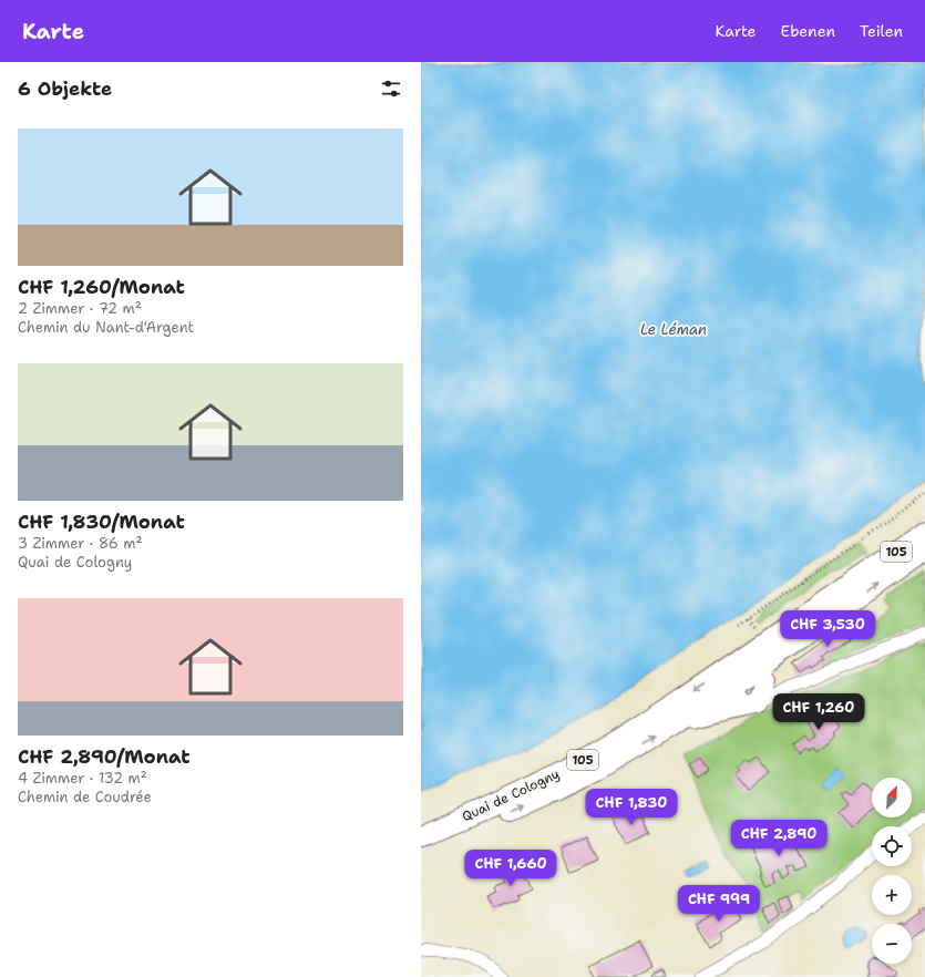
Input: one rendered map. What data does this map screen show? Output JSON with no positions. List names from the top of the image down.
{
  "streets": {
    "main road": ["105", "Quai de Cologny"]
  },
  "crossings": [
    ["105", "Quai de Cologny"]
  ],
  "water": ["Le Léman"],
  "north": "top right",
  "page": {
    "header": "Karte",
    "nav": ["Karte", "Ebenen", "Teilen"],
    "heading": "6 Objekte",
    "list": [
      {
        "name": "CHF 1,260/Monat",
        "note": "2 Zimmer · 72 m² · Chemin du Nant-d'Argent"
      },
      {
        "name": "CHF 1,830/Monat",
        "note": "3 Zimmer · 86 m² · Quai de Cologny"
      },
      {
        "name": "CHF 2,890/Monat",
        "note": "4 Zimmer · 132 m² · Chemin de Coudrée"
      }
    ],
    "price": [
      "CHF 3,530",
      "CHF 1,260",
      "CHF 1,830",
      "CHF 2,890",
      "CHF 1,660",
      "CHF 999"
    ],
    "map_buttons": ["+", "−"]
  }
}
